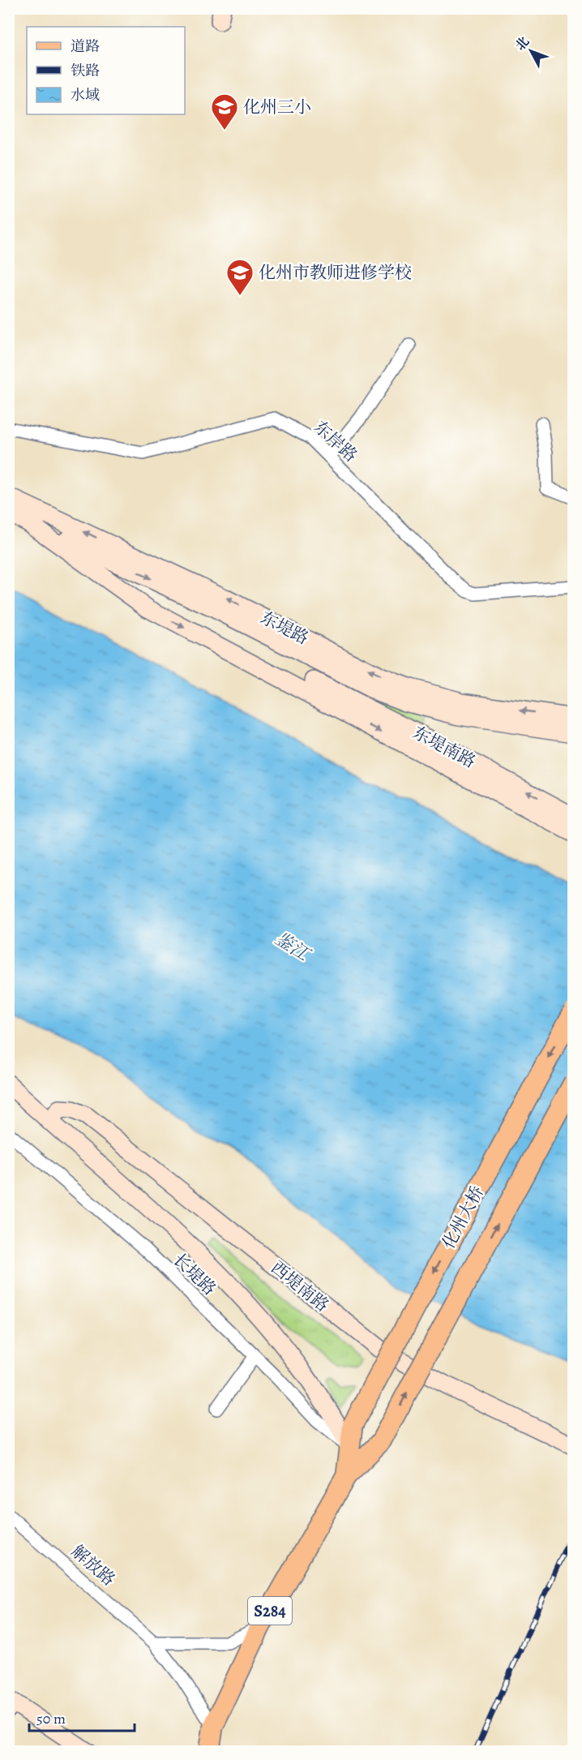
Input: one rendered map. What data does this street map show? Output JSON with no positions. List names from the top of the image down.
{
  "streets": {
    "main road": [
      "东堤路",
      "东堤南路",
      "化州大桥",
      "西堤南路",
      "S284"
    ],
    "street": ["东岸路", "长堤路", "解放路"]
  },
  "crossings": [
    ["东堤路", "东堤南路"],
    ["化州大桥", "长堤路"],
    ["化州大桥", "S284"],
    ["解放路", "S284"]
  ],
  "water": ["鉴江"],
  "places": {
    "school or university": ["化州三小", "化州市教师进修学校"]
  },
  "legend": ["道路", "铁路", "水域"],
  "scale_bar": "50 m",
  "north": "top left"
}
